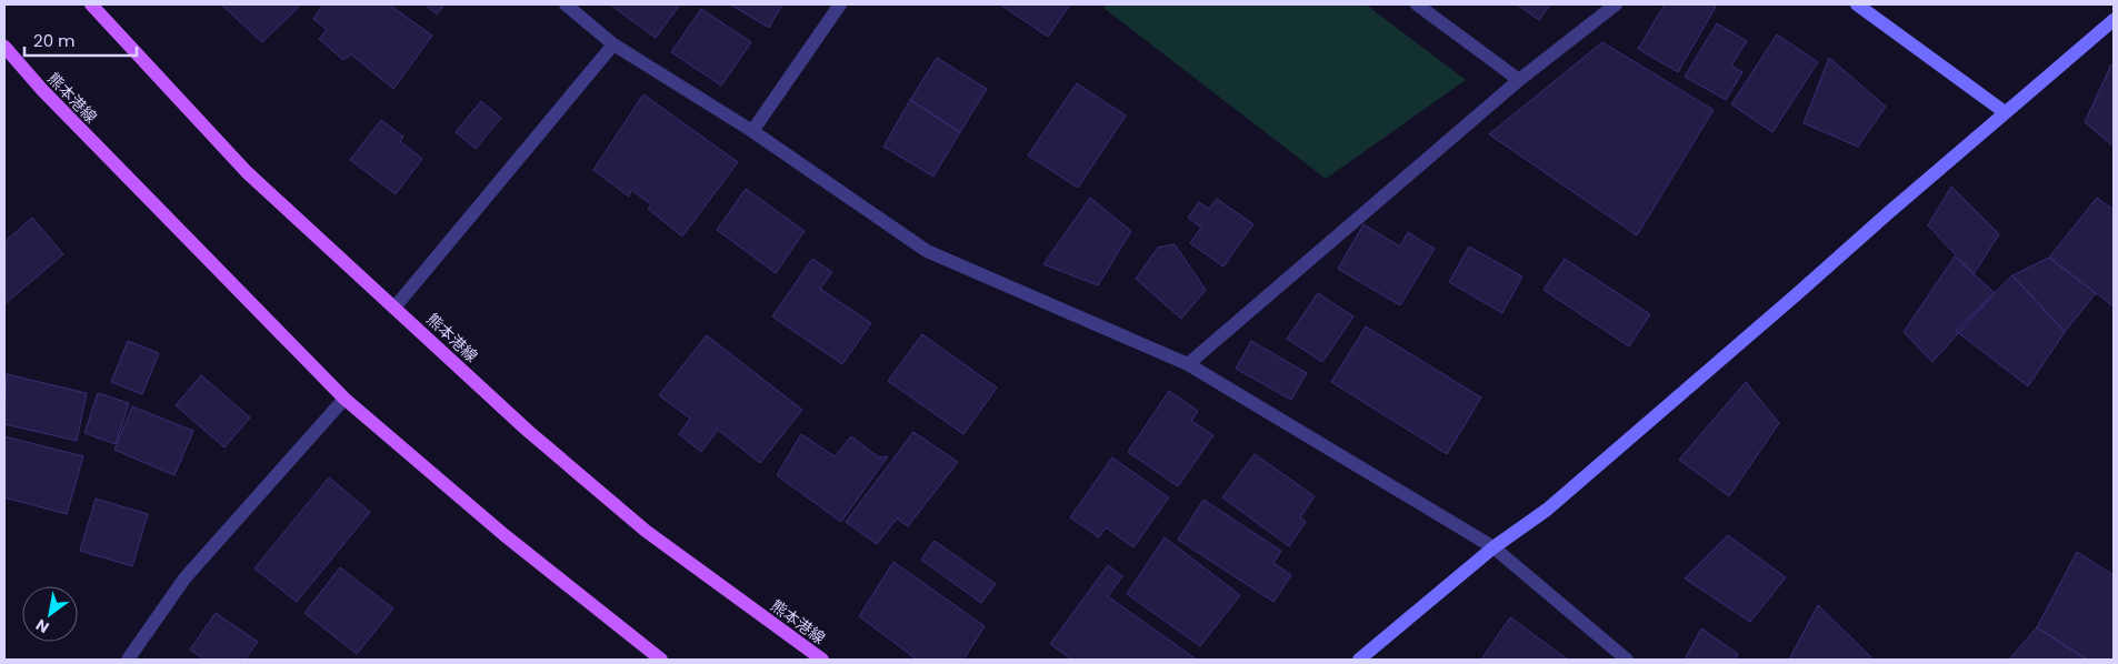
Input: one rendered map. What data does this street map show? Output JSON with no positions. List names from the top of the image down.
{
  "streets": {
    "main road": ["熊本港線"]
  },
  "scale_bar": "20 m",
  "north": "bottom left"
}
